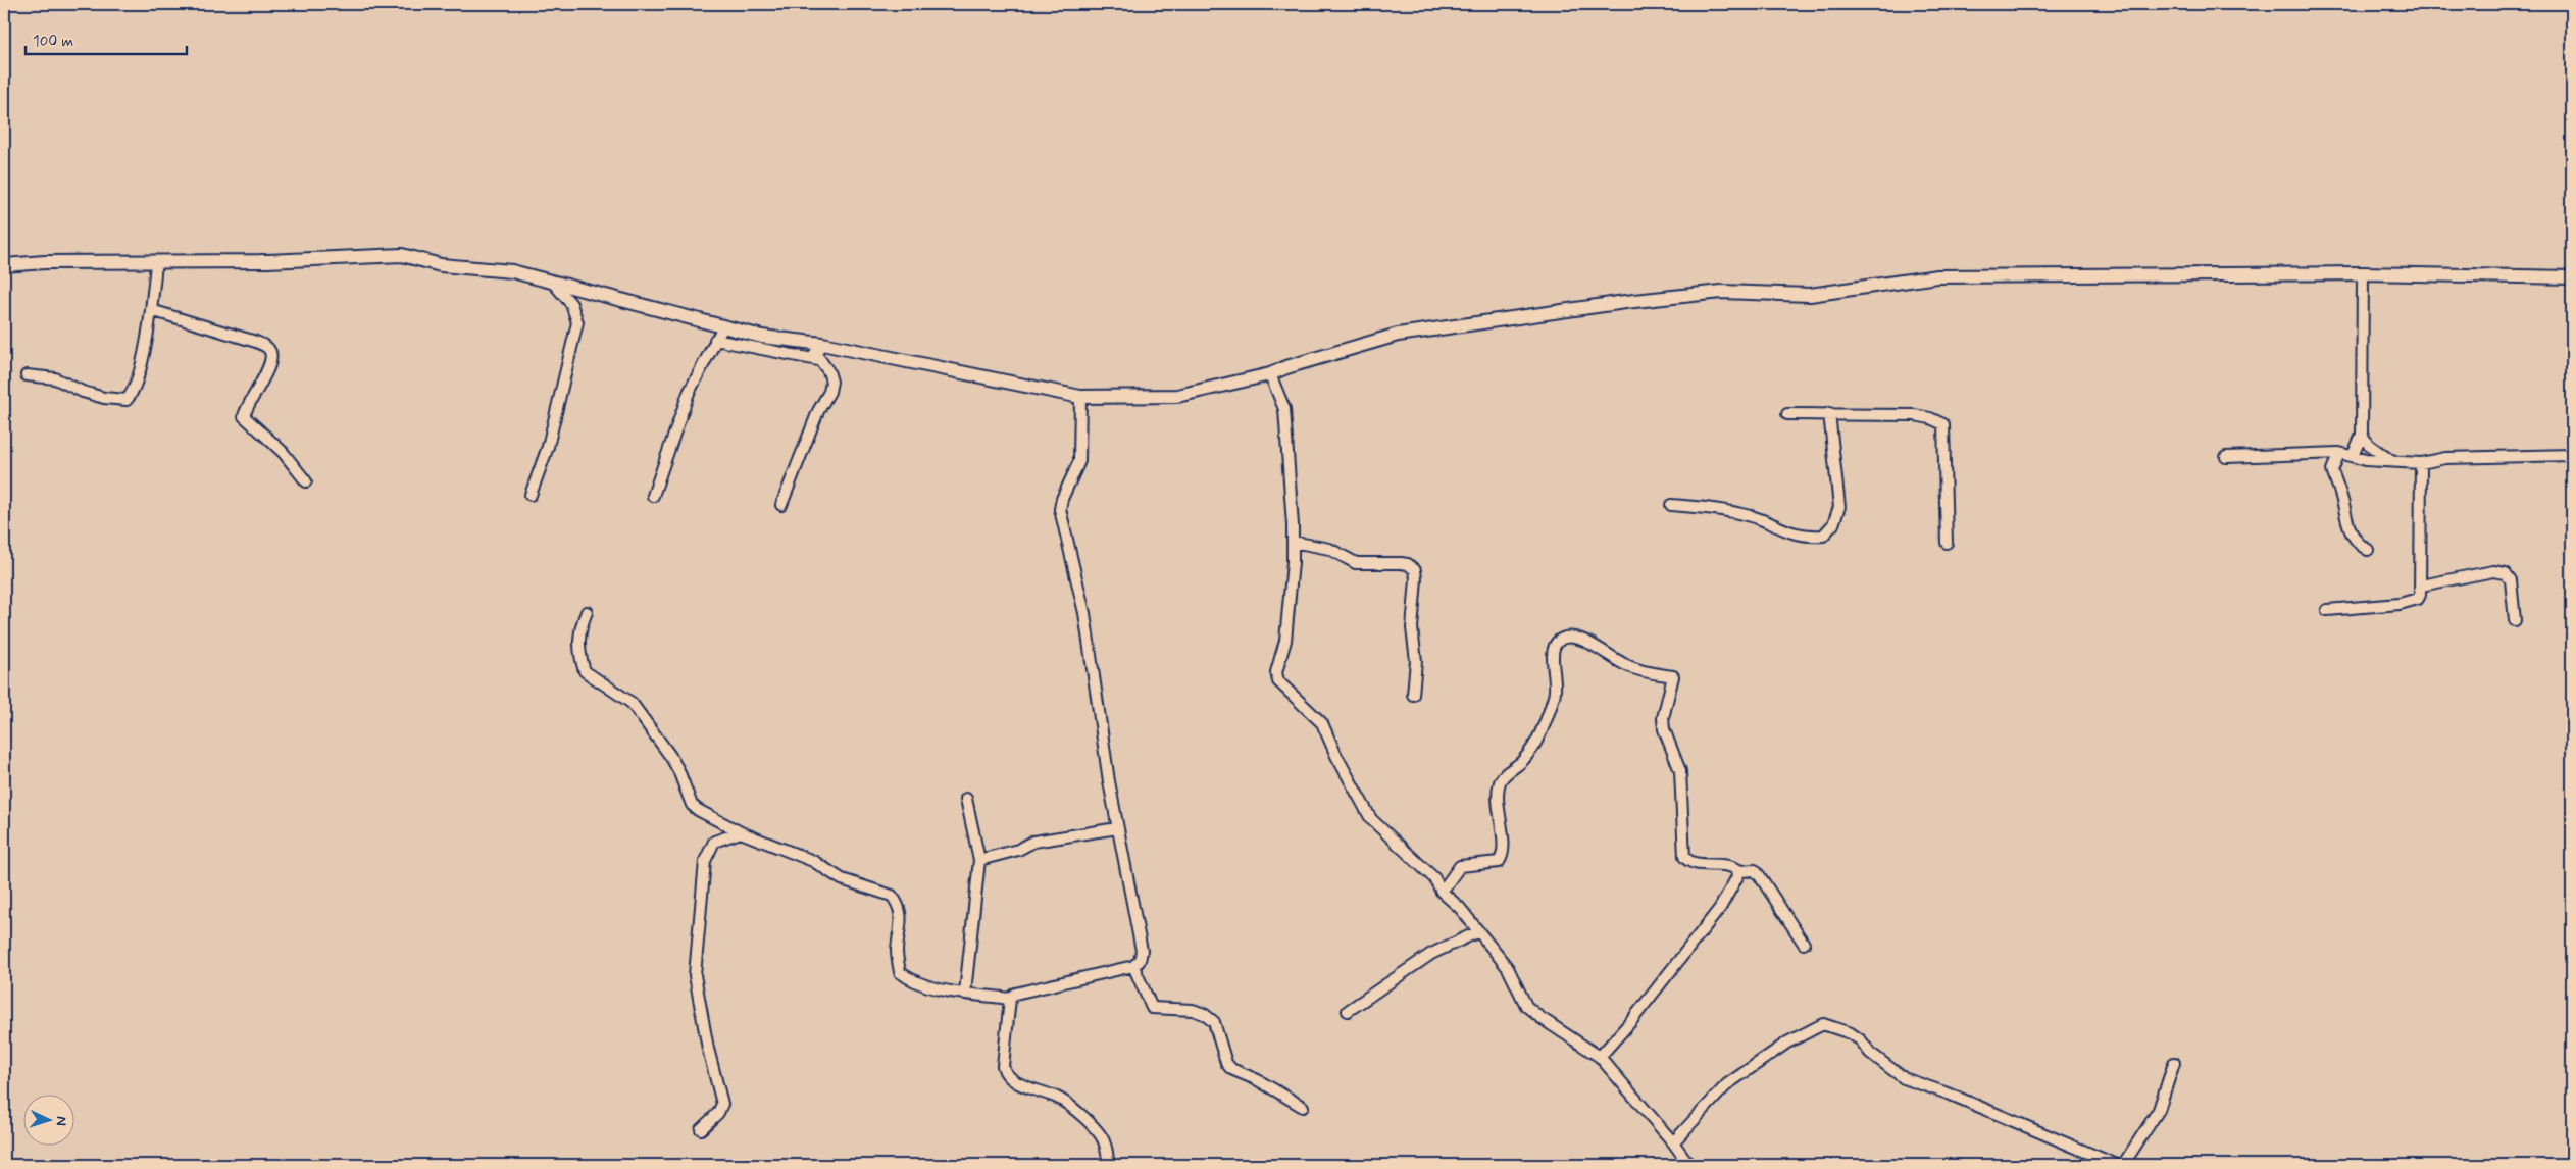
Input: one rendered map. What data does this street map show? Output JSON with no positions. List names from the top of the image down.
{
  "scale_bar": "100 m",
  "north": "right"
}
